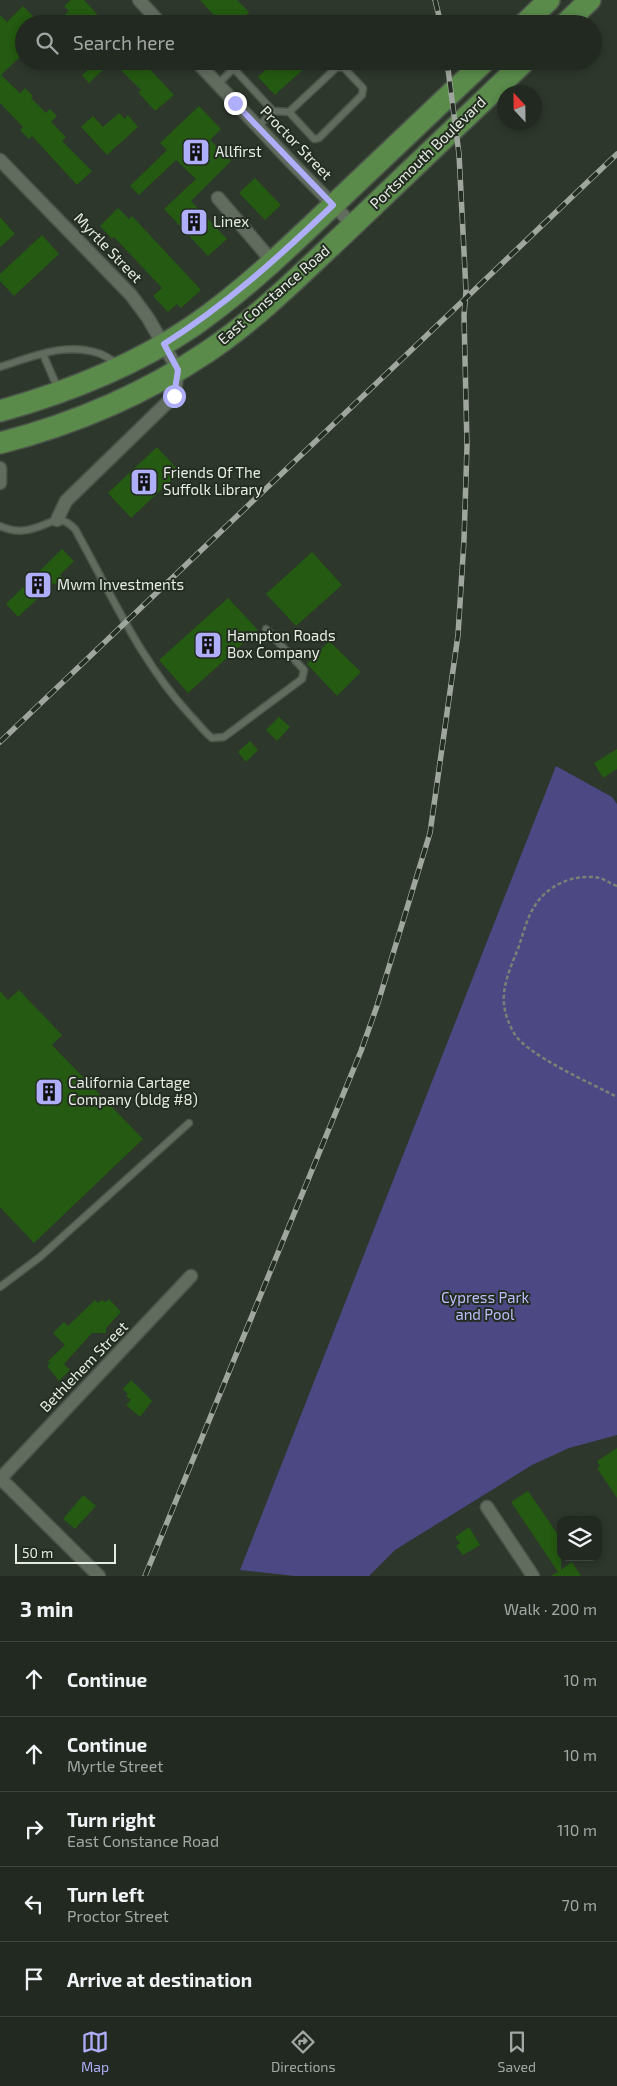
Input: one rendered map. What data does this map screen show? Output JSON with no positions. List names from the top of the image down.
{
  "streets": {
    "main road": ["Portsmouth Boulevard", "East Constance Road"],
    "street": ["Proctor Street", "Myrtle Street", "Bethlehem Street"]
  },
  "crossings": [
    ["Proctor Street", "Portsmouth Boulevard"],
    ["Proctor Street", "East Constance Road"],
    ["Portsmouth Boulevard", "East Constance Road"],
    ["Myrtle Street", "East Constance Road"]
  ],
  "parks": ["Cypress Park and Pool"],
  "places": {
    "building": [
      "Allfirst",
      "Linex",
      "Friends Of The Suffolk Library",
      "Mwm Investments",
      "Hampton Roads Box Company",
      "California Cartage Company (bldg #8)"
    ]
  },
  "scale_bar": "50 m",
  "north": "top",
  "page": {
    "search": "Search here",
    "scale": "50 m",
    "heading": ["3 min", "Walk · 200 m"],
    "list": [
      ["Continue", "10 m"],
      ["Continue", "Myrtle Street", "10 m"],
      ["Turn right", "East Constance Road", "110 m"],
      ["Turn left", "Proctor Street", "70 m"],
      "Arrive at destination"
    ],
    "nav": ["Map", "Directions", "Saved"]
  }
}
